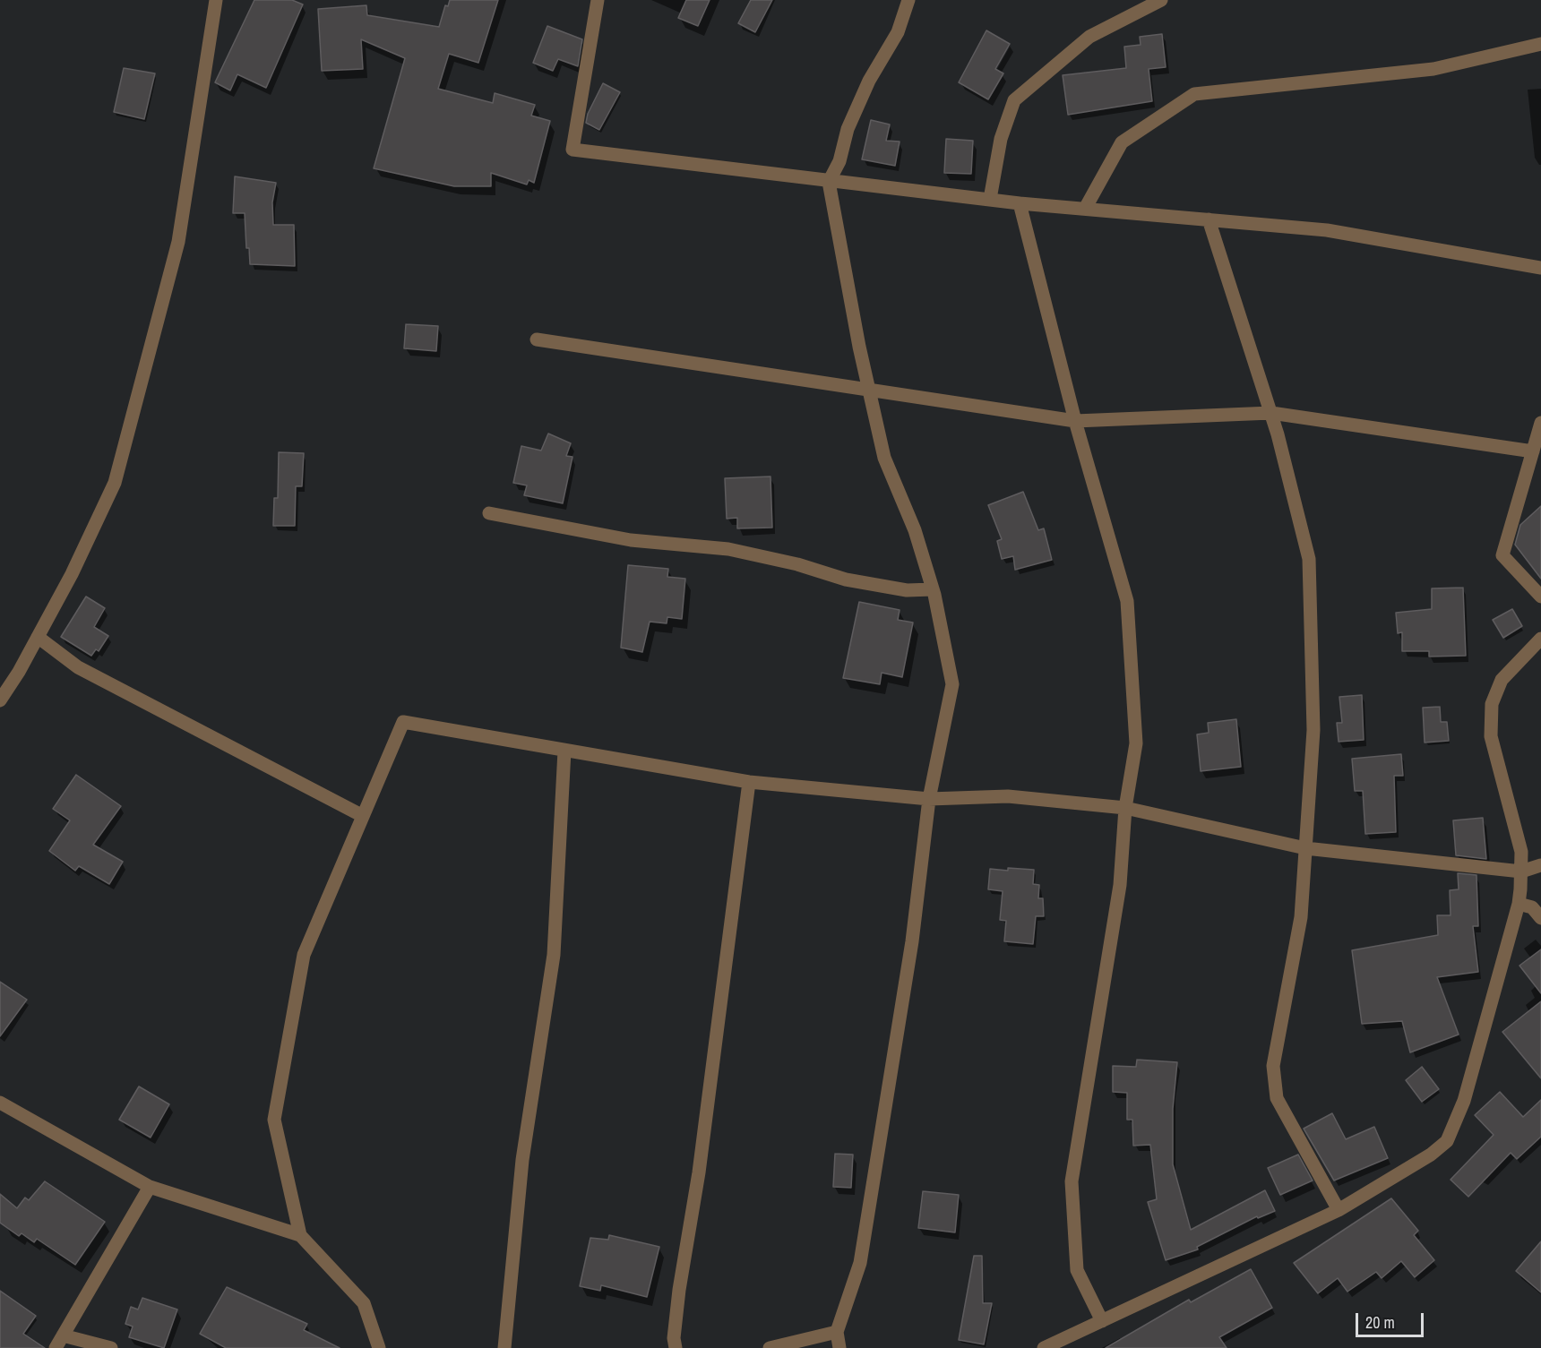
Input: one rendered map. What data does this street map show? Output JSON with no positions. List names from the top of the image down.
{
  "scale_bar": "20 m"
}
